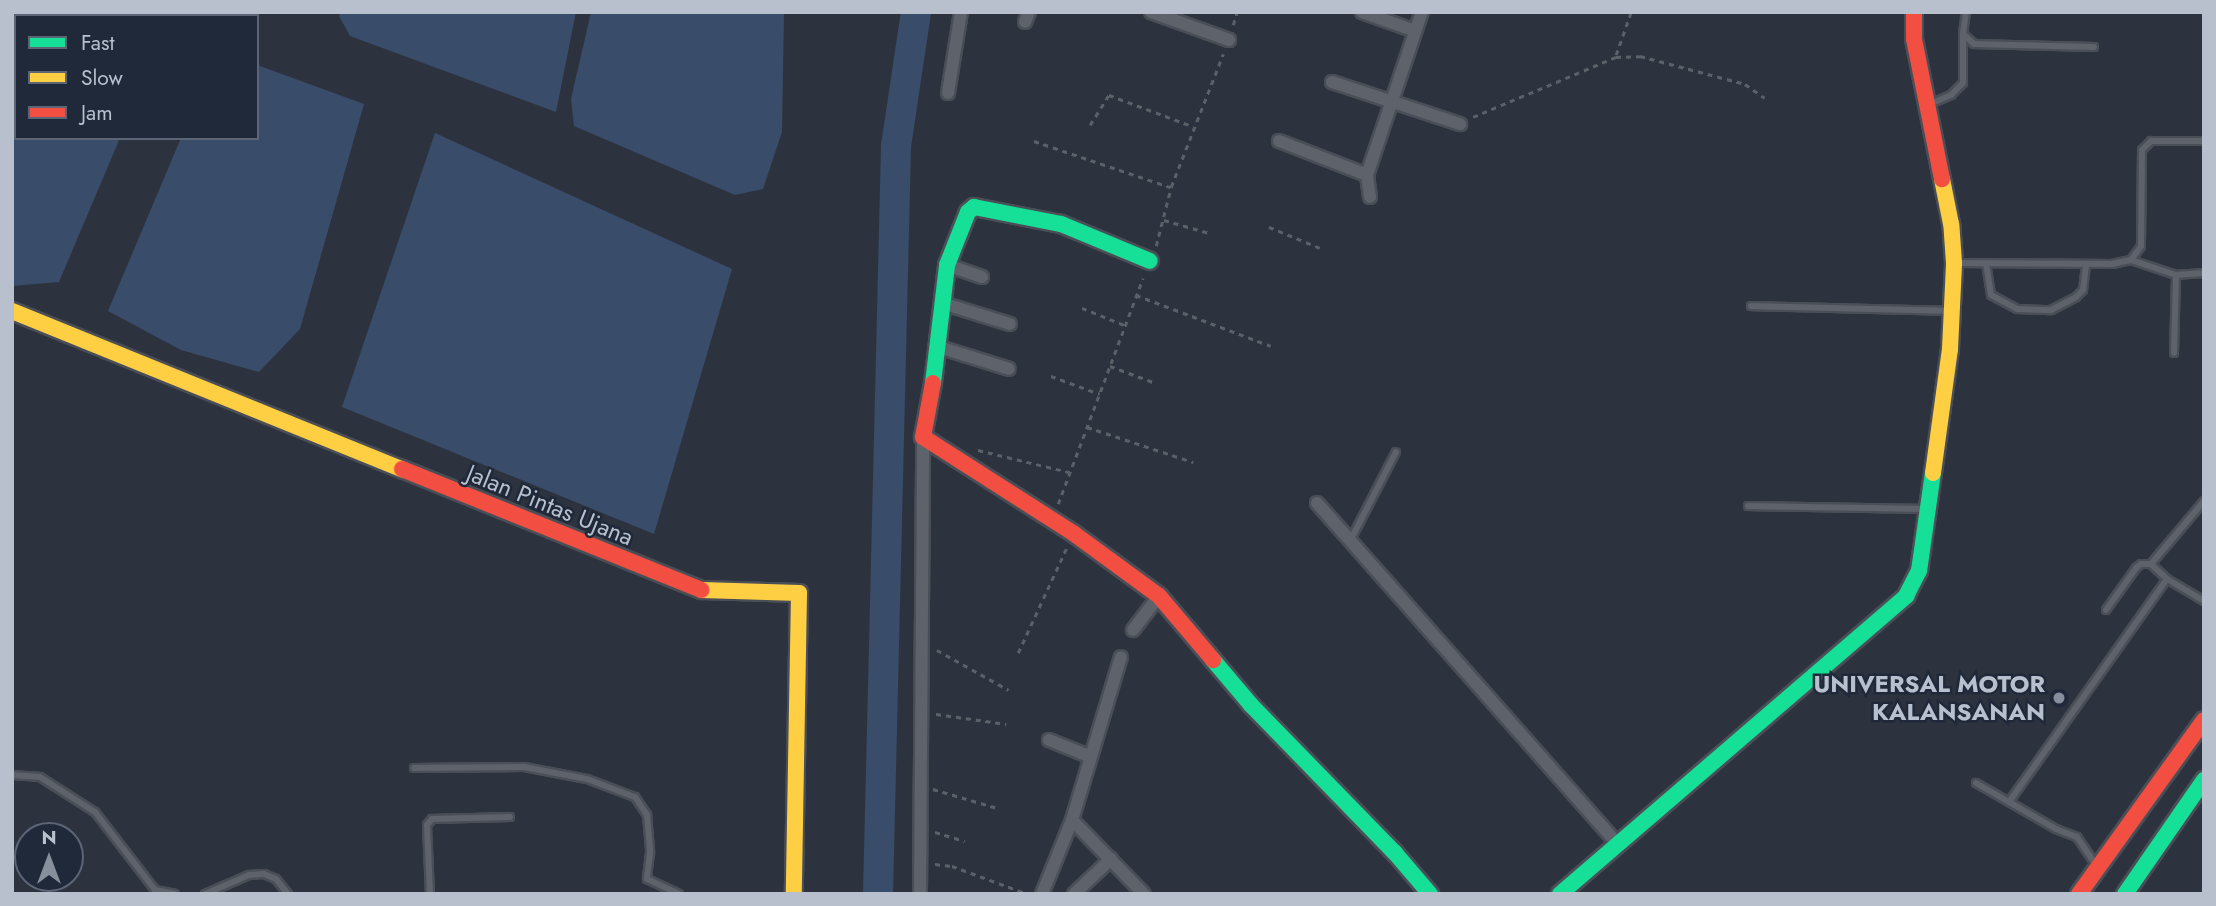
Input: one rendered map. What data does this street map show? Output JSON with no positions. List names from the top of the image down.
{
  "streets": {
    "main road": ["Jalan Pintas Ujana"]
  },
  "places": ["UNIVERSAL MOTOR KALANSANAN"],
  "legend": ["Fast", "Slow", "Jam"],
  "north": "top"
}
